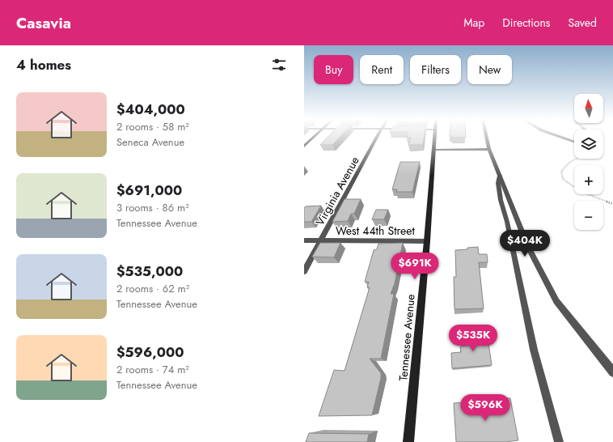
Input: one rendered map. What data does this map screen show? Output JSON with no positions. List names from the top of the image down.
{
  "streets": {
    "street": ["Virginia Avenue", "West 44th Street", "Tennessee Avenue"]
  },
  "crossings": [
    ["Virginia Avenue", "West 44th Street"],
    ["West 44th Street", "Tennessee Avenue"]
  ],
  "north": "top",
  "page": {
    "header": "Casavia",
    "nav": ["Map", "Directions", "Saved"],
    "heading": "4 homes",
    "chip": [
      "Buy",
      "Rent",
      "Filters",
      "New"
    ],
    "list": [
      {
        "name": "$404,000",
        "note": "2 rooms · 58 m² · Seneca Avenue"
      },
      {
        "name": "$691,000",
        "note": "3 rooms · 86 m² · Tennessee Avenue"
      },
      {
        "name": "$535,000",
        "note": "2 rooms · 62 m² · Tennessee Avenue"
      },
      {
        "name": "$596,000",
        "note": "2 rooms · 74 m² · Tennessee Avenue"
      }
    ],
    "map_buttons": ["+", "−"],
    "price": [
      "$404K",
      "$691K",
      "$535K",
      "$596K"
    ]
  }
}
